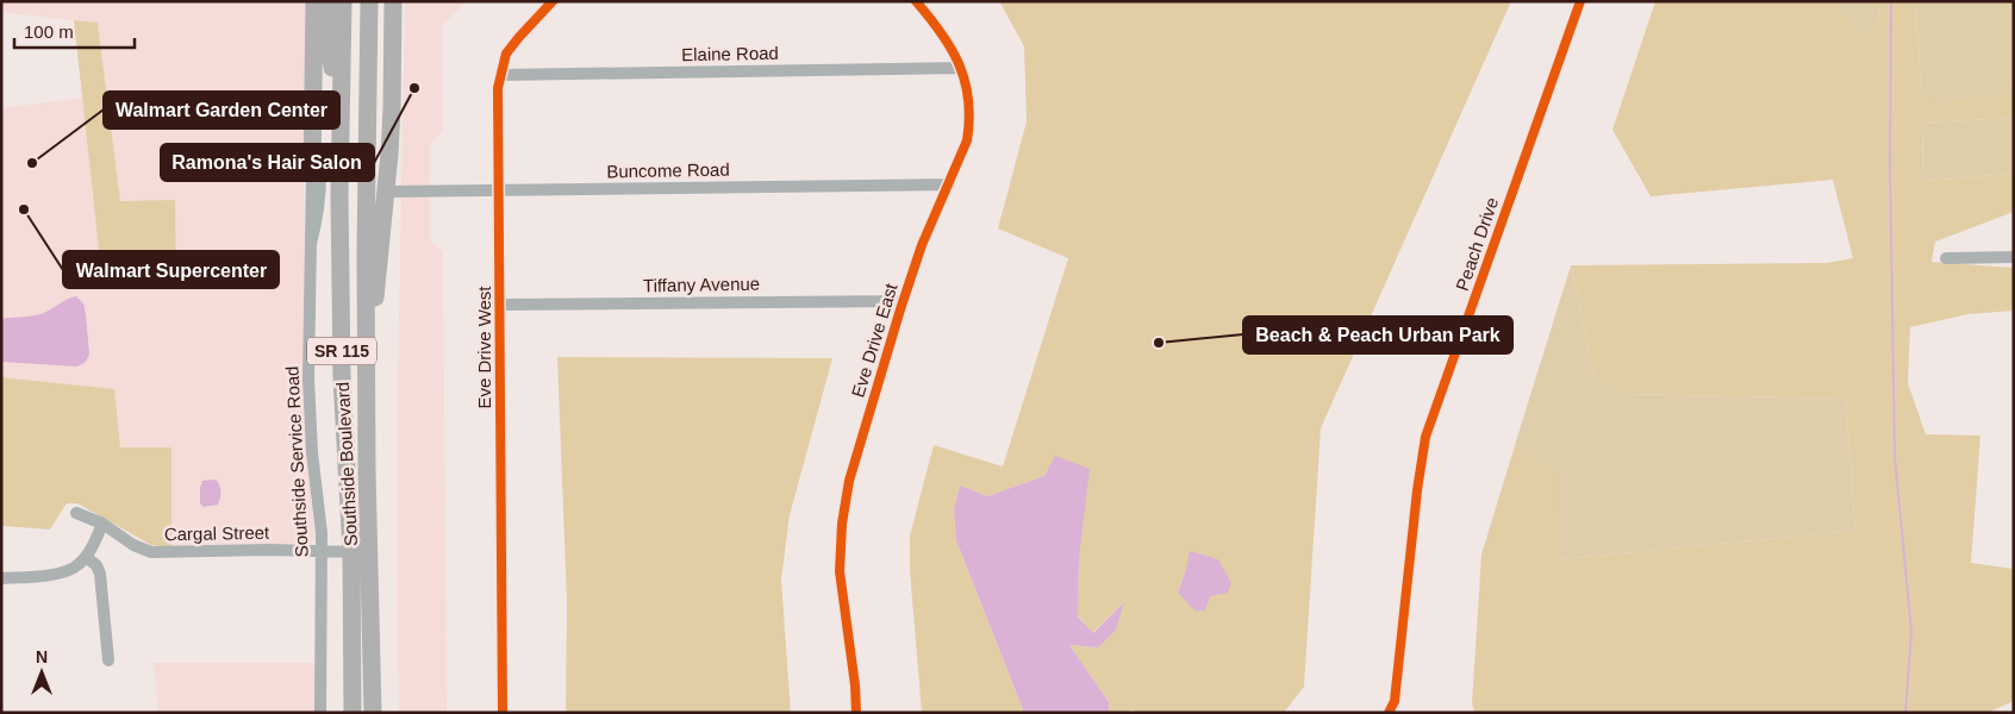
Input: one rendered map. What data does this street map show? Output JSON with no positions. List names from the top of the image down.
{
  "streets": {
    "highway": ["SR 115", "Southside Boulevard"],
    "street": [
      "Elaine Road",
      "Buncome Road",
      "Peach Drive",
      "Tiffany Avenue",
      "Eve Drive East",
      "Eve Drive West",
      "Southside Service Road",
      "Cargal Street"
    ]
  },
  "crossings": [
    ["Elaine Road", "Eve Drive East"],
    ["Elaine Road", "Eve Drive West"],
    ["Buncome Road", "Eve Drive East"],
    ["Buncome Road", "Eve Drive West"],
    ["Tiffany Avenue", "Eve Drive East"],
    ["Tiffany Avenue", "Eve Drive West"],
    ["Southside Service Road", "Cargal Street"],
    ["Southside Boulevard", "Cargal Street"]
  ],
  "places": [
    "Ramona's Hair Salon",
    "Walmart Garden Center",
    "Walmart Supercenter",
    "Beach & Peach Urban Park"
  ],
  "scale_bar": "100 m",
  "north": "top"
}
